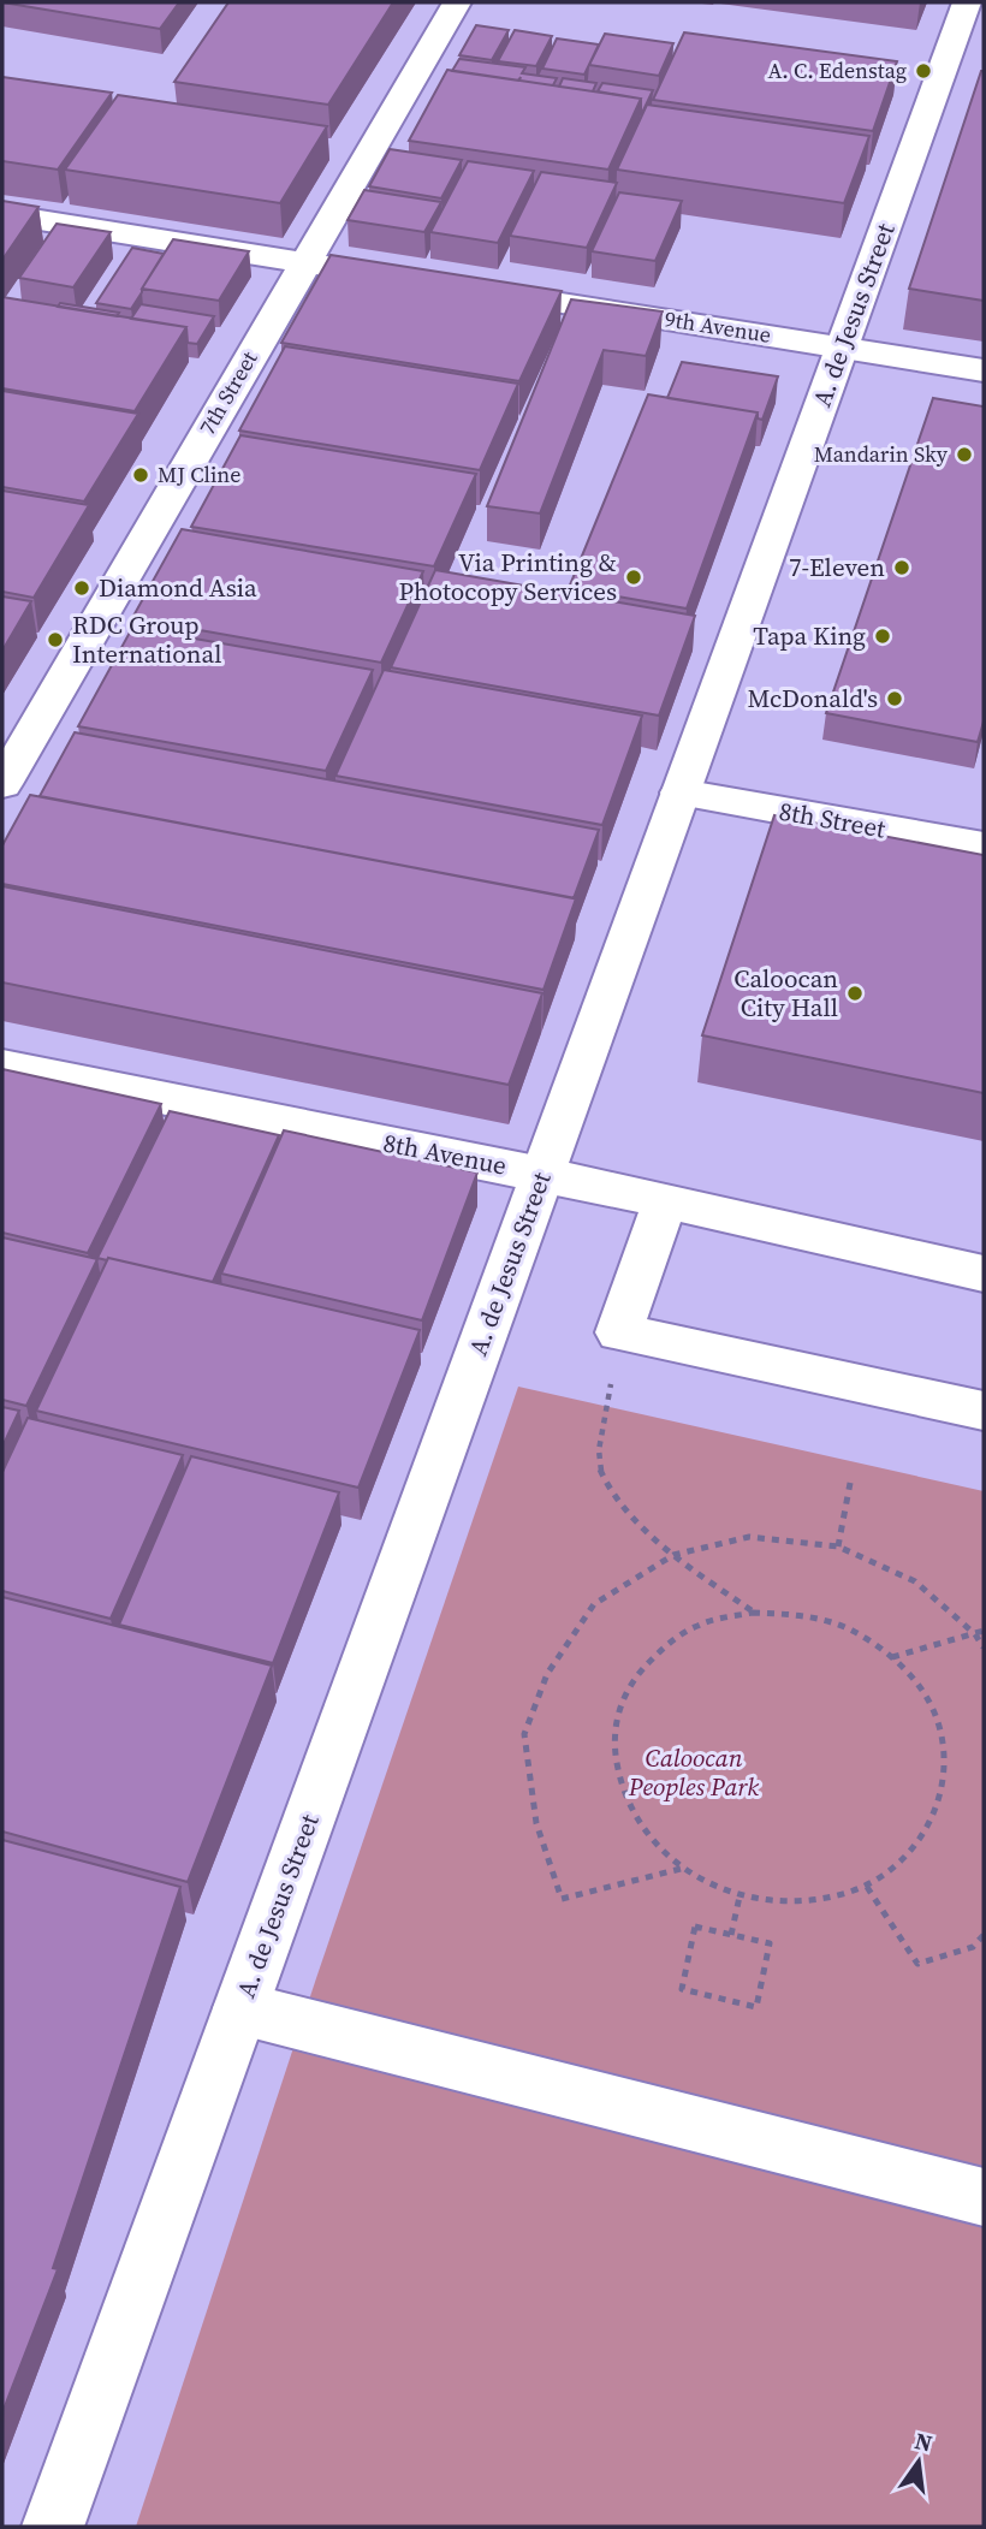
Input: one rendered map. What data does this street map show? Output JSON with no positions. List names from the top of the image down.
{
  "streets": {
    "street": [
      "A. de Jesus Street",
      "9th Avenue",
      "7th Street",
      "8th Street",
      "8th Avenue"
    ]
  },
  "crossings": [
    ["A. de Jesus Street", "9th Avenue"],
    ["A. de Jesus Street", "8th Street"],
    ["A. de Jesus Street", "8th Avenue"]
  ],
  "parks": ["Caloocan Peoples Park"],
  "places": [
    "A. C. Edenstag",
    "Mandarin Sky",
    "MJ Cline",
    "7-Eleven",
    "Via Printing & Photocopy Services",
    "Diamond Asia",
    "Tapa King",
    "RDC Group International",
    "McDonald's",
    "Caloocan City Hall"
  ],
  "north": "top"
}
